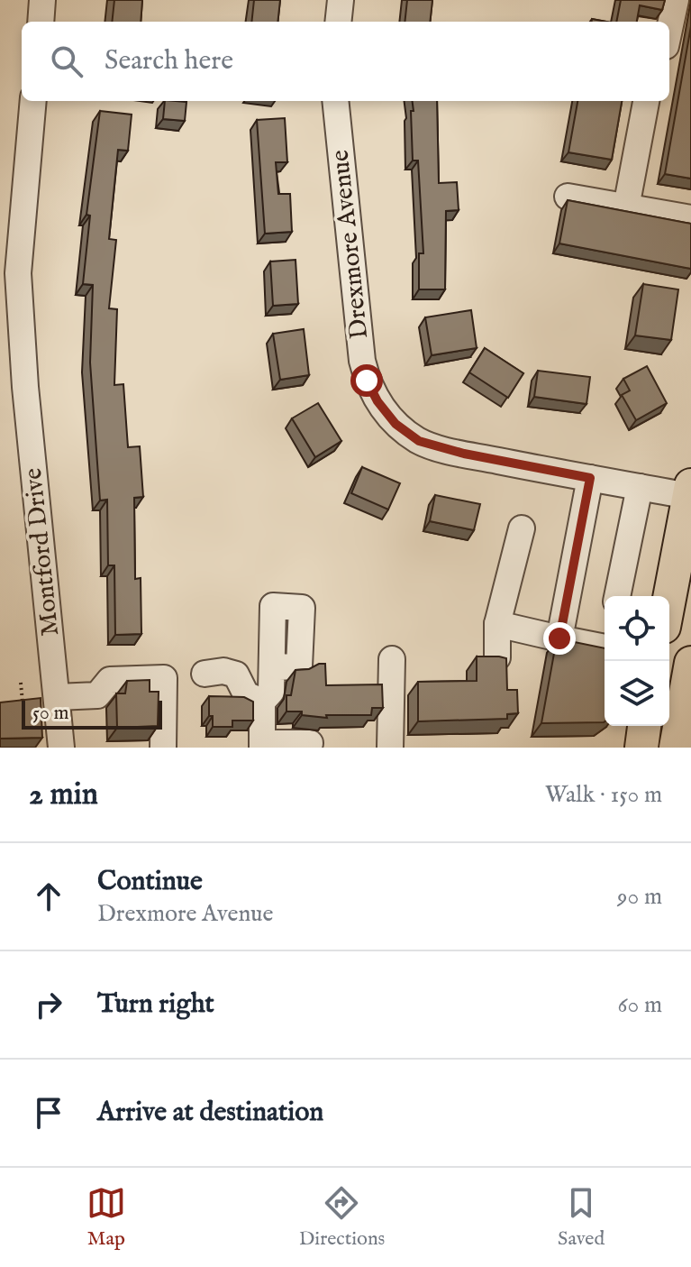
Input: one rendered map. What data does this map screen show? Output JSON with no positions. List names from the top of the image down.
{
  "streets": {
    "street": ["Drexmore Avenue", "Montford Drive"]
  },
  "scale_bar": "50 m",
  "page": {
    "search": "Search here",
    "scale": "50 m",
    "heading": ["2 min", "Walk · 150 m"],
    "list": [
      ["Continue", "Drexmore Avenue", "90 m"],
      ["Turn right", "60 m"],
      "Arrive at destination"
    ],
    "nav": ["Map", "Directions", "Saved"]
  }
}
